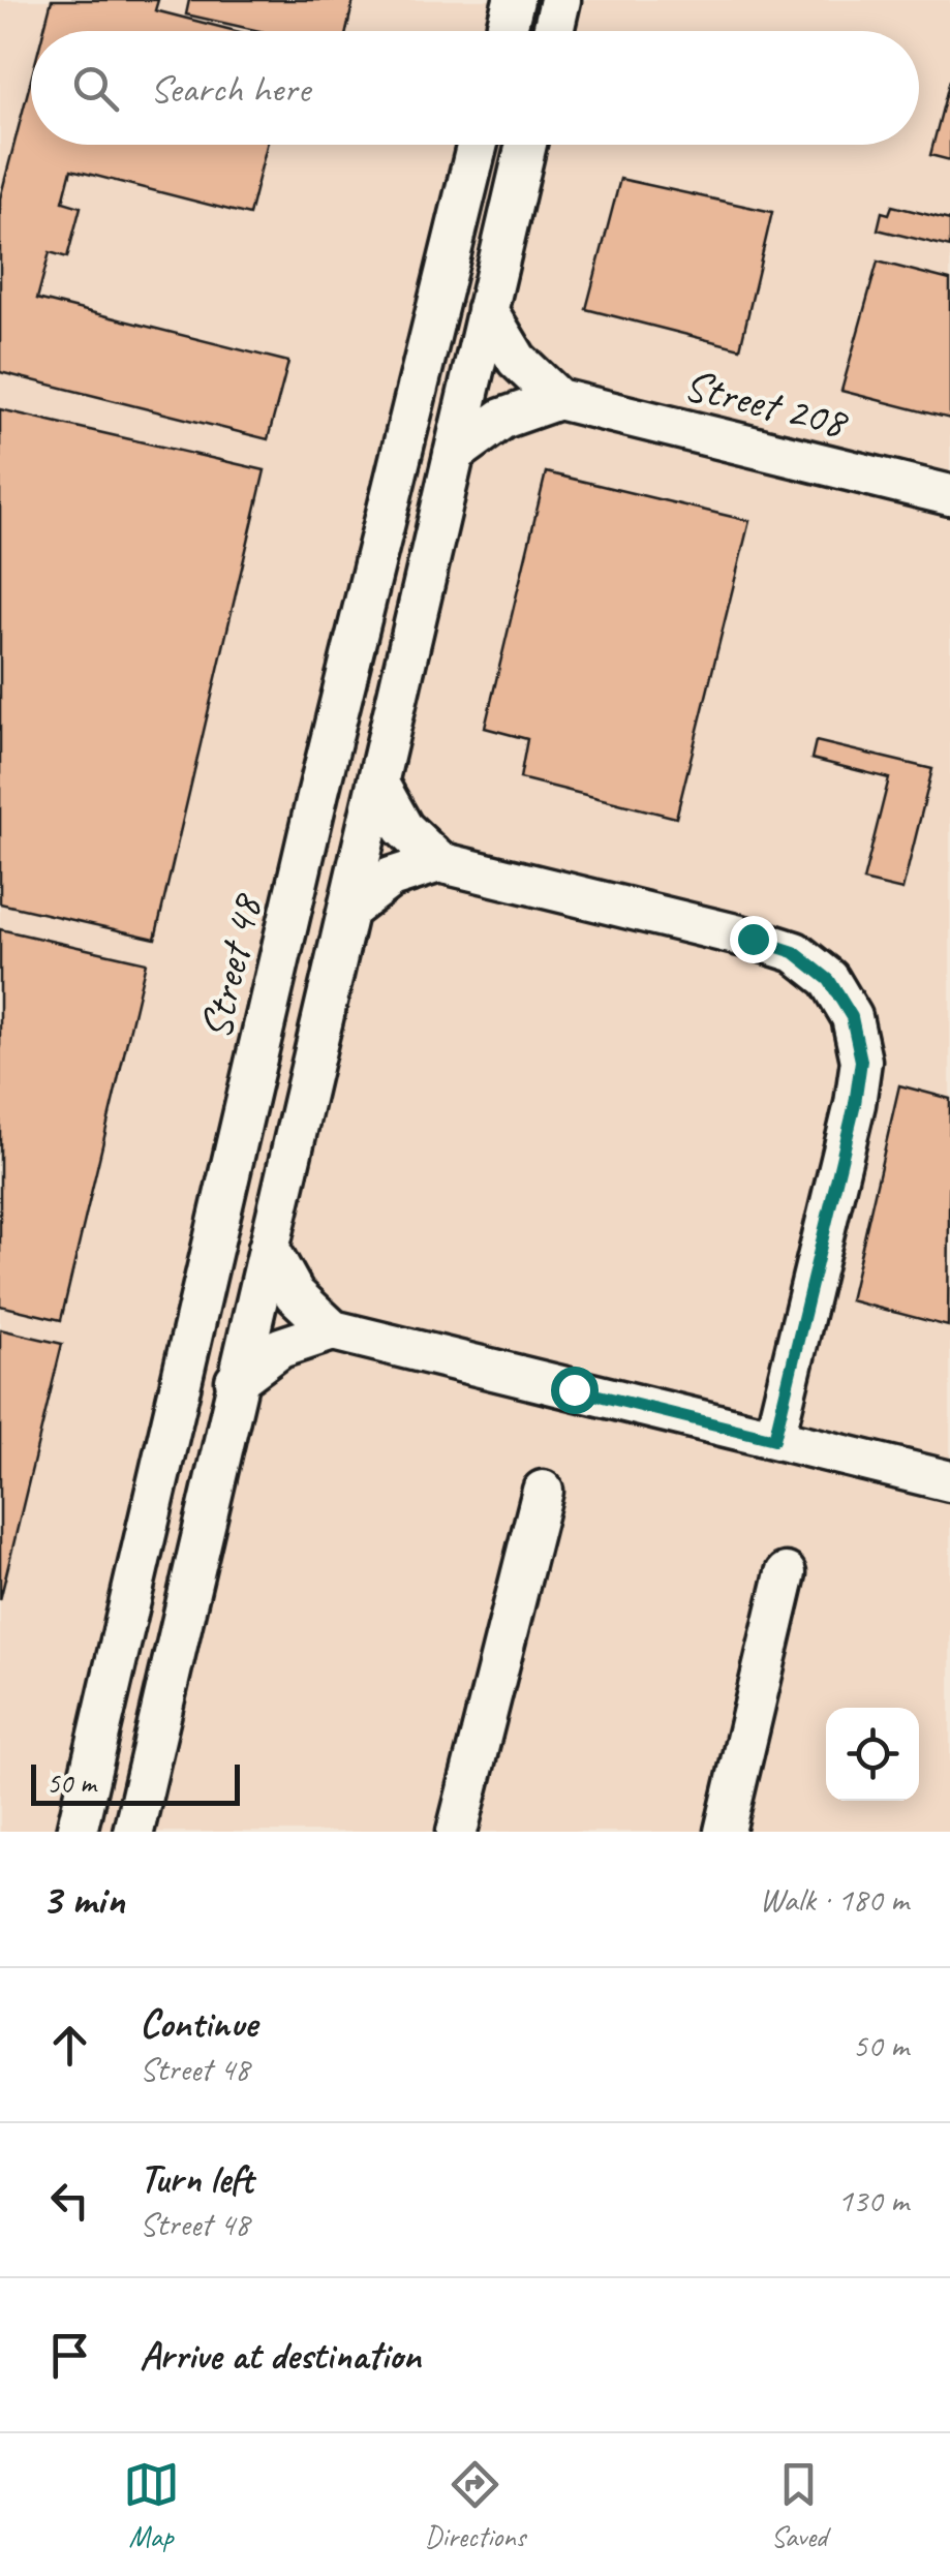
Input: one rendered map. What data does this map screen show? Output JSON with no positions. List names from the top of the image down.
{
  "streets": {
    "street": ["Street 208", "Street 48"]
  },
  "scale_bar": "50 m",
  "page": {
    "search": "Search here",
    "scale": "50 m",
    "heading": ["3 min", "Walk · 180 m"],
    "list": [
      ["Continue", "Street 48", "50 m"],
      ["Turn left", "Street 48", "130 m"],
      "Arrive at destination"
    ],
    "nav": ["Map", "Directions", "Saved"]
  }
}
